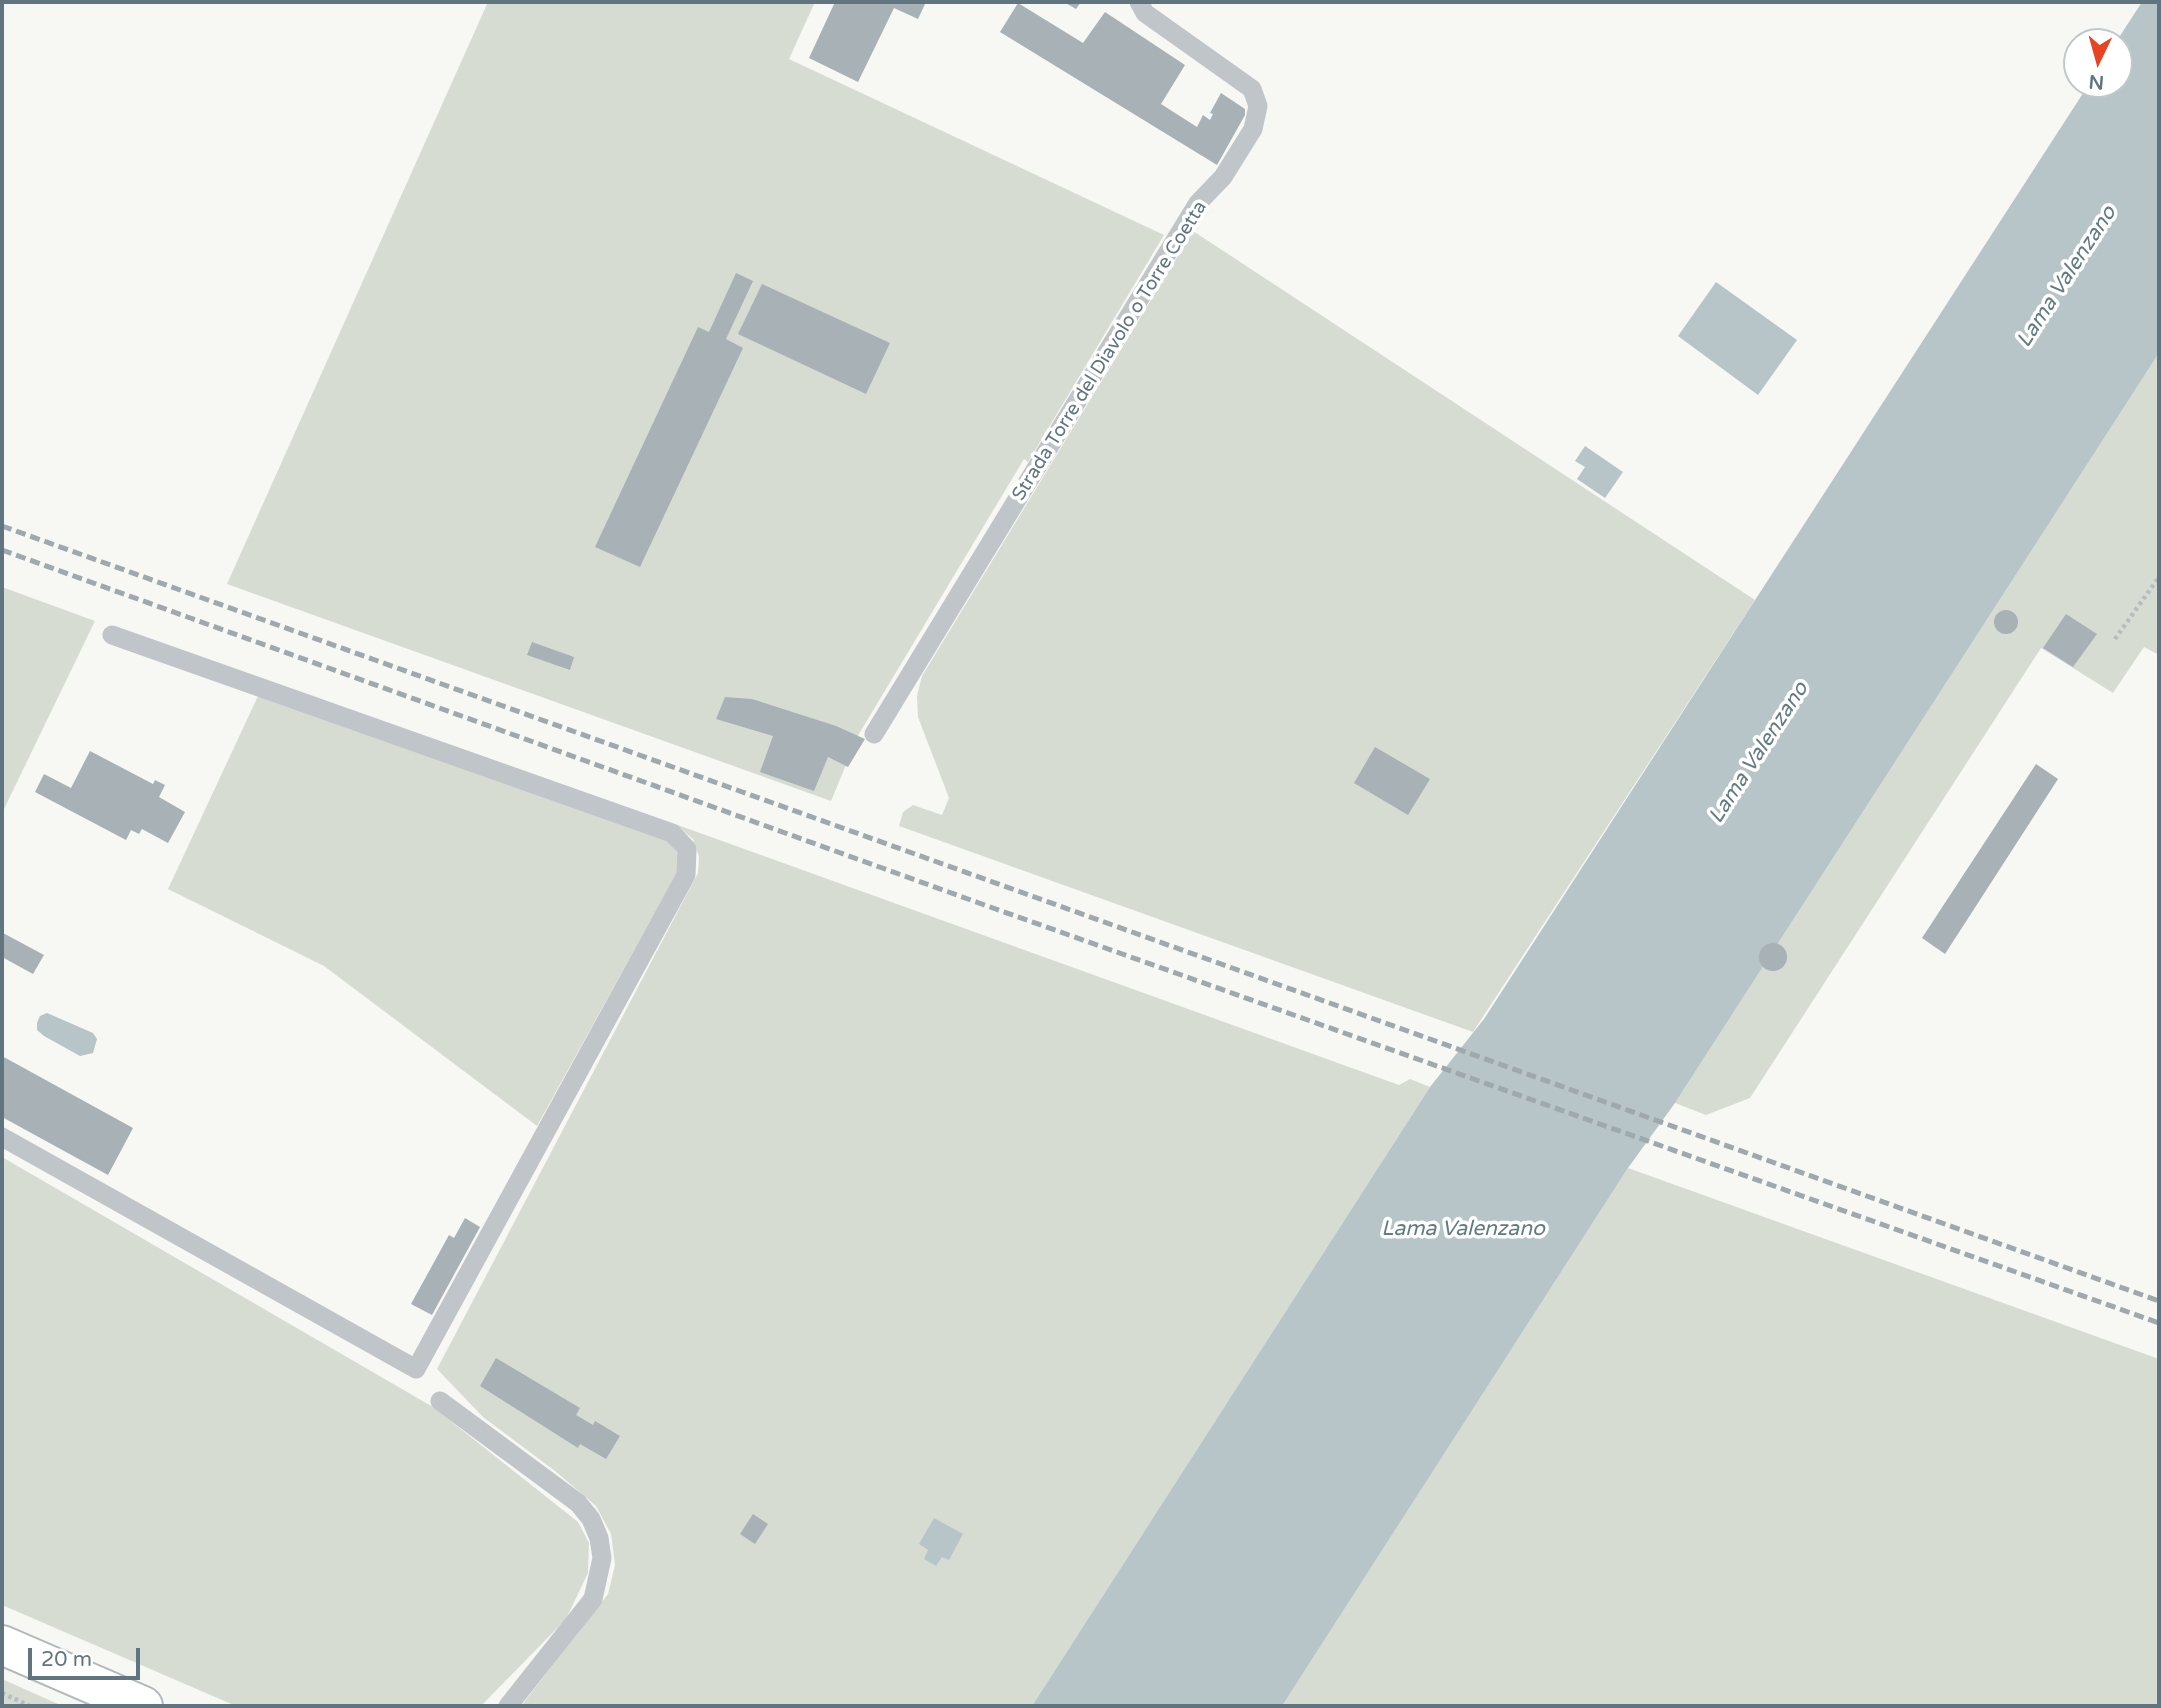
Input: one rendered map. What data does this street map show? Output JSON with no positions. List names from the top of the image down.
{
  "streets": {
    "lane": ["Strada Torre del Diavolo o Torre Coetta"]
  },
  "water": ["Lama Valenzano"],
  "scale_bar": "20 m",
  "north": "bottom"
}
